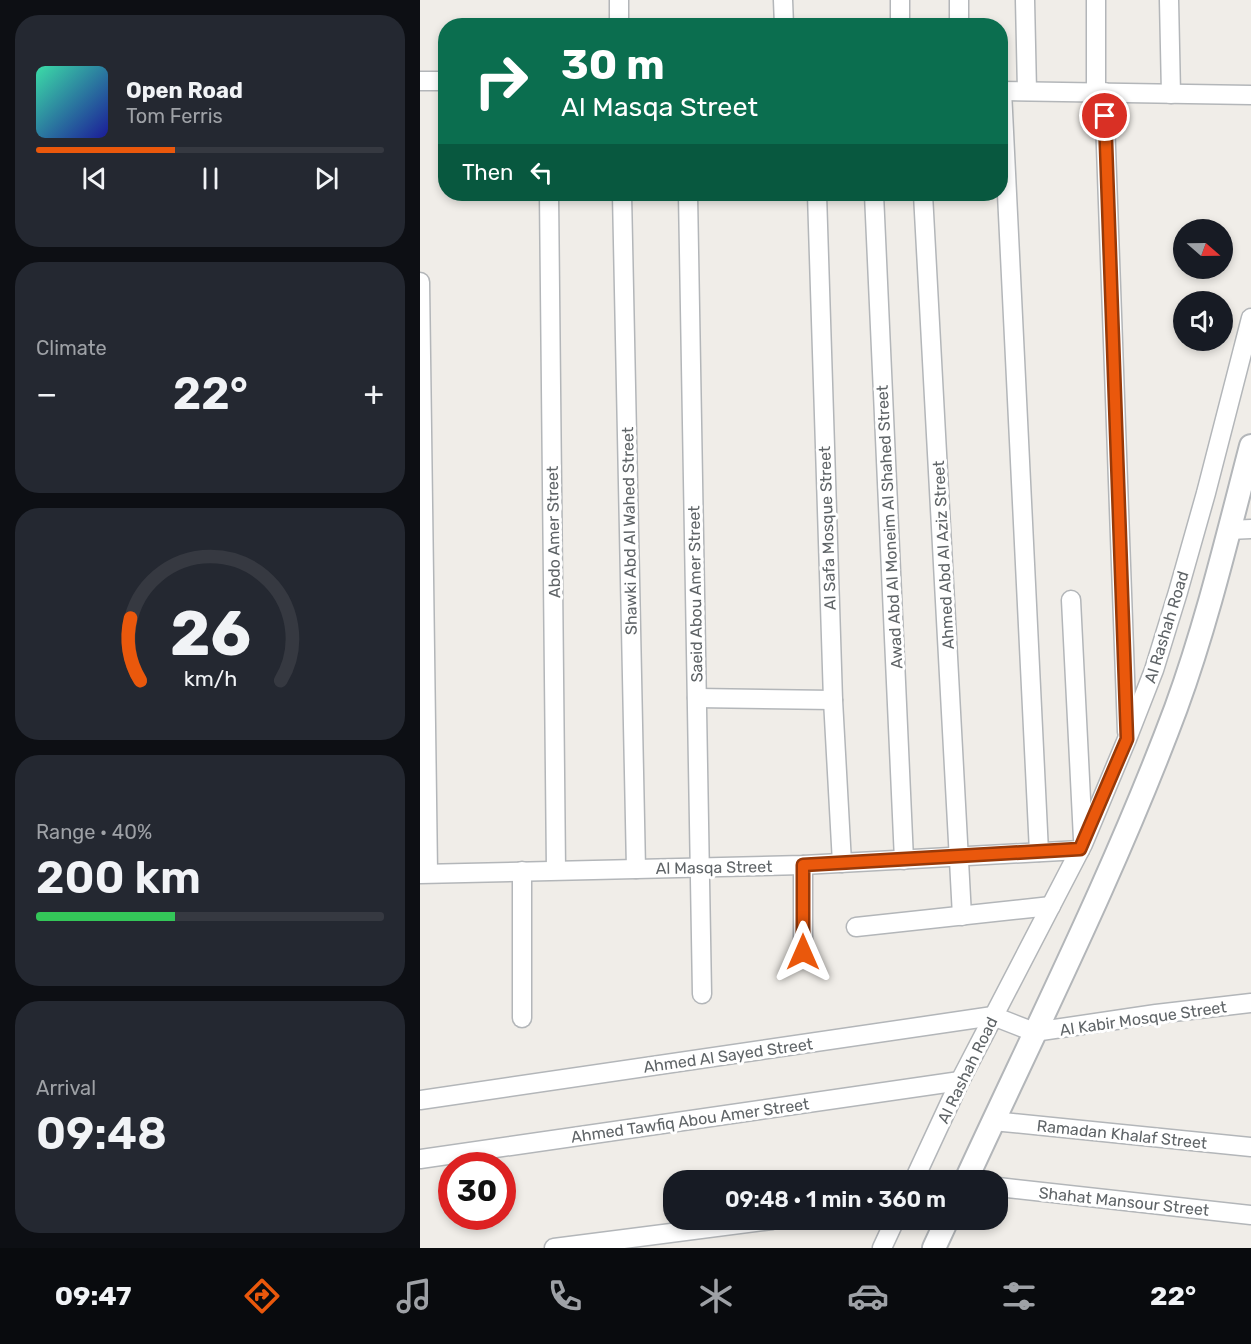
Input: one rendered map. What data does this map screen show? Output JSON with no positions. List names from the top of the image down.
{
  "streets": {
    "street": [
      "Awad Abd Al Moneim Al Shahed Street",
      "Al Safa Mosque Street",
      "Shawki Abd Al Wahed Street",
      "Abdo Amer Street",
      "Ahmed Abd Al Aziz Street",
      "Saeid Abou Amer Street",
      "Al Rashah Road",
      "Al Masqa Street",
      "Al Kabir Mosque Street",
      "Ahmed Al Sayed Street",
      "Ahmed Tawfiq Abou Amer Street",
      "Ramadan Khalaf Street",
      "Shahat Mansour Street"
    ]
  },
  "crossings": [
    ["Awad Abd Al Moneim Al Shahed Street", "Al Masqa Street"],
    ["Al Safa Mosque Street", "Al Masqa Street"],
    ["Shawki Abd Al Wahed Street", "Al Masqa Street"],
    ["Abdo Amer Street", "Al Masqa Street"],
    ["Ahmed Abd Al Aziz Street", "Al Masqa Street"],
    ["Saeid Abou Amer Street", "Al Masqa Street"],
    ["Al Rashah Road", "Al Masqa Street"],
    ["Al Rashah Road", "Al Kabir Mosque Street"],
    ["Al Rashah Road", "Ahmed Al Sayed Street"],
    ["Al Rashah Road", "Ahmed Tawfiq Abou Amer Street"],
    ["Al Rashah Road", "Ramadan Khalaf Street"],
    ["Al Kabir Mosque Street", "Ahmed Al Sayed Street"]
  ],
  "north": "right",
  "page": {
    "turn": ["30 m", "Al Masqa Street"],
    "song": ["Open Road", "Tom Ferris"],
    "then": "Then",
    "tile": [
      "Climate",
      ["Range · 40%", "200 km"],
      ["Arrival", "09:48"]
    ],
    "heat": ["−", "22°", "+"],
    "limit": "30",
    "trip": "09:48 · 1 min · 360 m",
    "tabs": ["09:47", "22°"],
    "gauge": ["26", "km/h"]
  }
}
